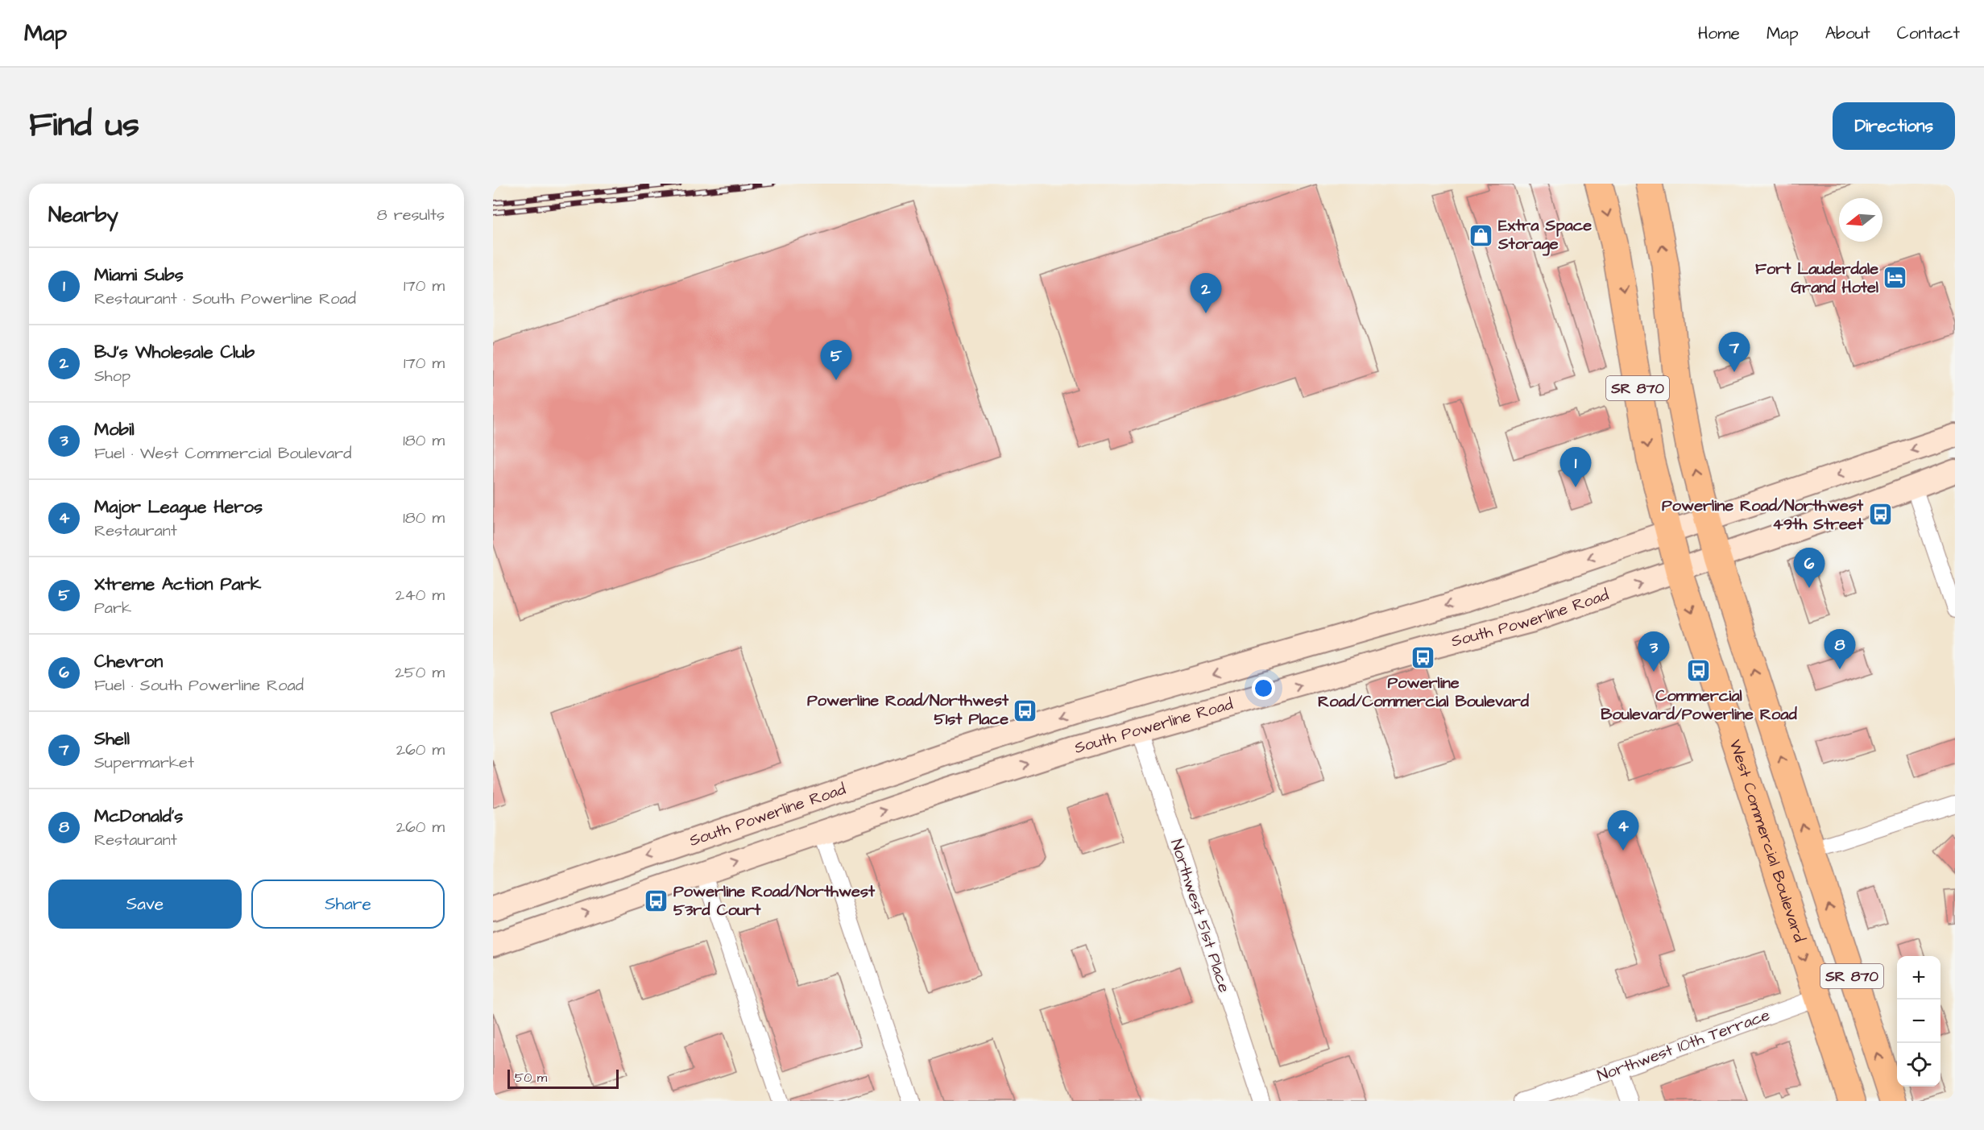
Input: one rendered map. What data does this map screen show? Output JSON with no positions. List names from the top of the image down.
{
  "streets": {
    "highway": ["SR 870", "West Commercial Boulevard"],
    "main road": ["South Powerline Road"],
    "street": ["Northwest 51st Place", "Northwest 10th Terrace"]
  },
  "crossings": [
    ["SR 870", "South Powerline Road"],
    ["South Powerline Road", "West Commercial Boulevard"],
    ["South Powerline Road", "Northwest 51st Place"],
    ["West Commercial Boulevard", "Northwest 10th Terrace"]
  ],
  "places": {
    "shop": ["Extra Space Storage"],
    "hotel": ["Fort Lauderdale Grand Hotel"],
    "bus stop": [
      "Powerline Road/Northwest 49th Street",
      "Powerline Road/Commercial Boulevard",
      "Commercial Boulevard/Powerline Road",
      "Powerline Road/Northwest 51st Place",
      "Powerline Road/Northwest 53rd Court"
    ]
  },
  "scale_bar": "50 m",
  "north": "left",
  "page": {
    "header": "Map",
    "nav": [
      "Home",
      "Map",
      "About",
      "Contact"
    ],
    "title": "Find us",
    "buttons": [
      "Directions",
      ["Save", "Share"]
    ],
    "heading": ["Nearby", "8 results"],
    "list": [
      {
        "mark": "1",
        "name": "Miami Subs",
        "note": "Restaurant · South Powerline Road",
        "value": "170 m"
      },
      {
        "mark": "2",
        "name": "BJ's Wholesale Club",
        "note": "Shop",
        "value": "170 m"
      },
      {
        "mark": "3",
        "name": "Mobil",
        "note": "Fuel · West Commercial Boulevard",
        "value": "180 m"
      },
      {
        "mark": "4",
        "name": "Major League Heros",
        "note": "Restaurant",
        "value": "180 m"
      },
      {
        "mark": "5",
        "name": "Xtreme Action Park",
        "note": "Park",
        "value": "240 m"
      },
      {
        "mark": "6",
        "name": "Chevron",
        "note": "Fuel · South Powerline Road",
        "value": "250 m"
      },
      {
        "mark": "7",
        "name": "Shell",
        "note": "Supermarket",
        "value": "260 m"
      },
      {
        "mark": "8",
        "name": "McDonald's",
        "note": "Restaurant",
        "value": "260 m"
      }
    ],
    "pins": [
      "2",
      "7",
      "5",
      "1",
      "6",
      "8",
      "3",
      "4"
    ],
    "map_buttons": ["+", "−"],
    "scale": "50 m"
  }
}
